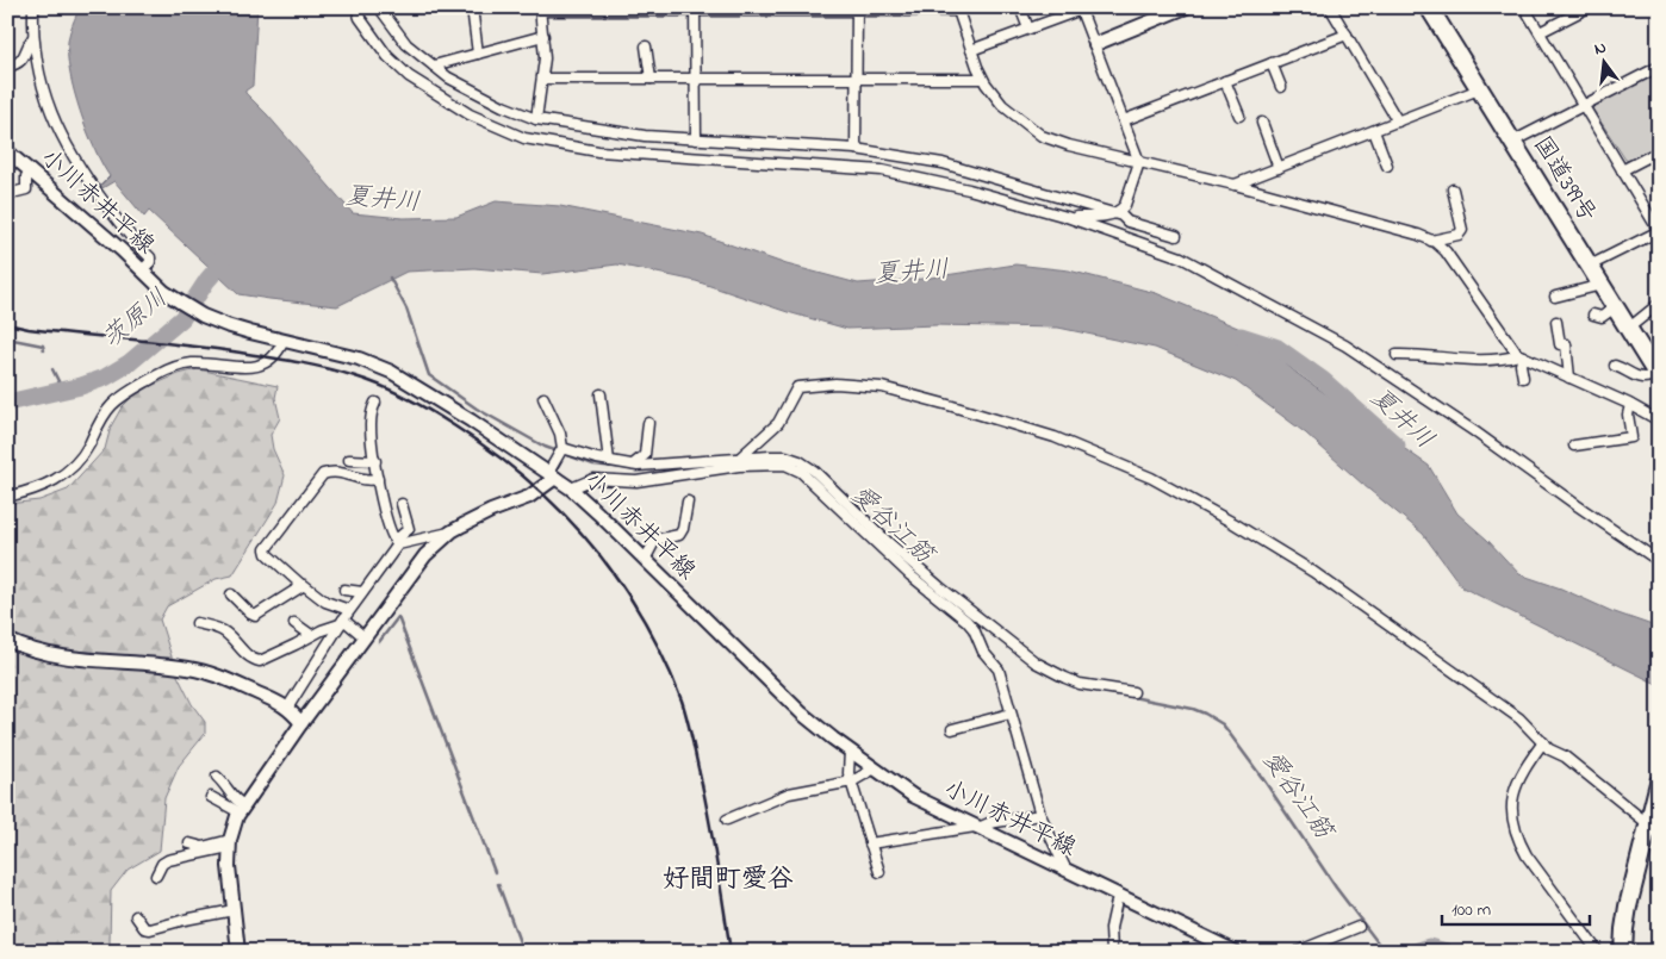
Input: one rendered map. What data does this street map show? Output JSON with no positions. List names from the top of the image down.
{
  "streets": {
    "highway": ["国道399号"],
    "main road": ["小川赤井平線"]
  },
  "districts": ["好間町愛谷"],
  "water": ["夏井川", "茨原川", "愛谷江筋"],
  "scale_bar": "100 m",
  "north": "top"
}
